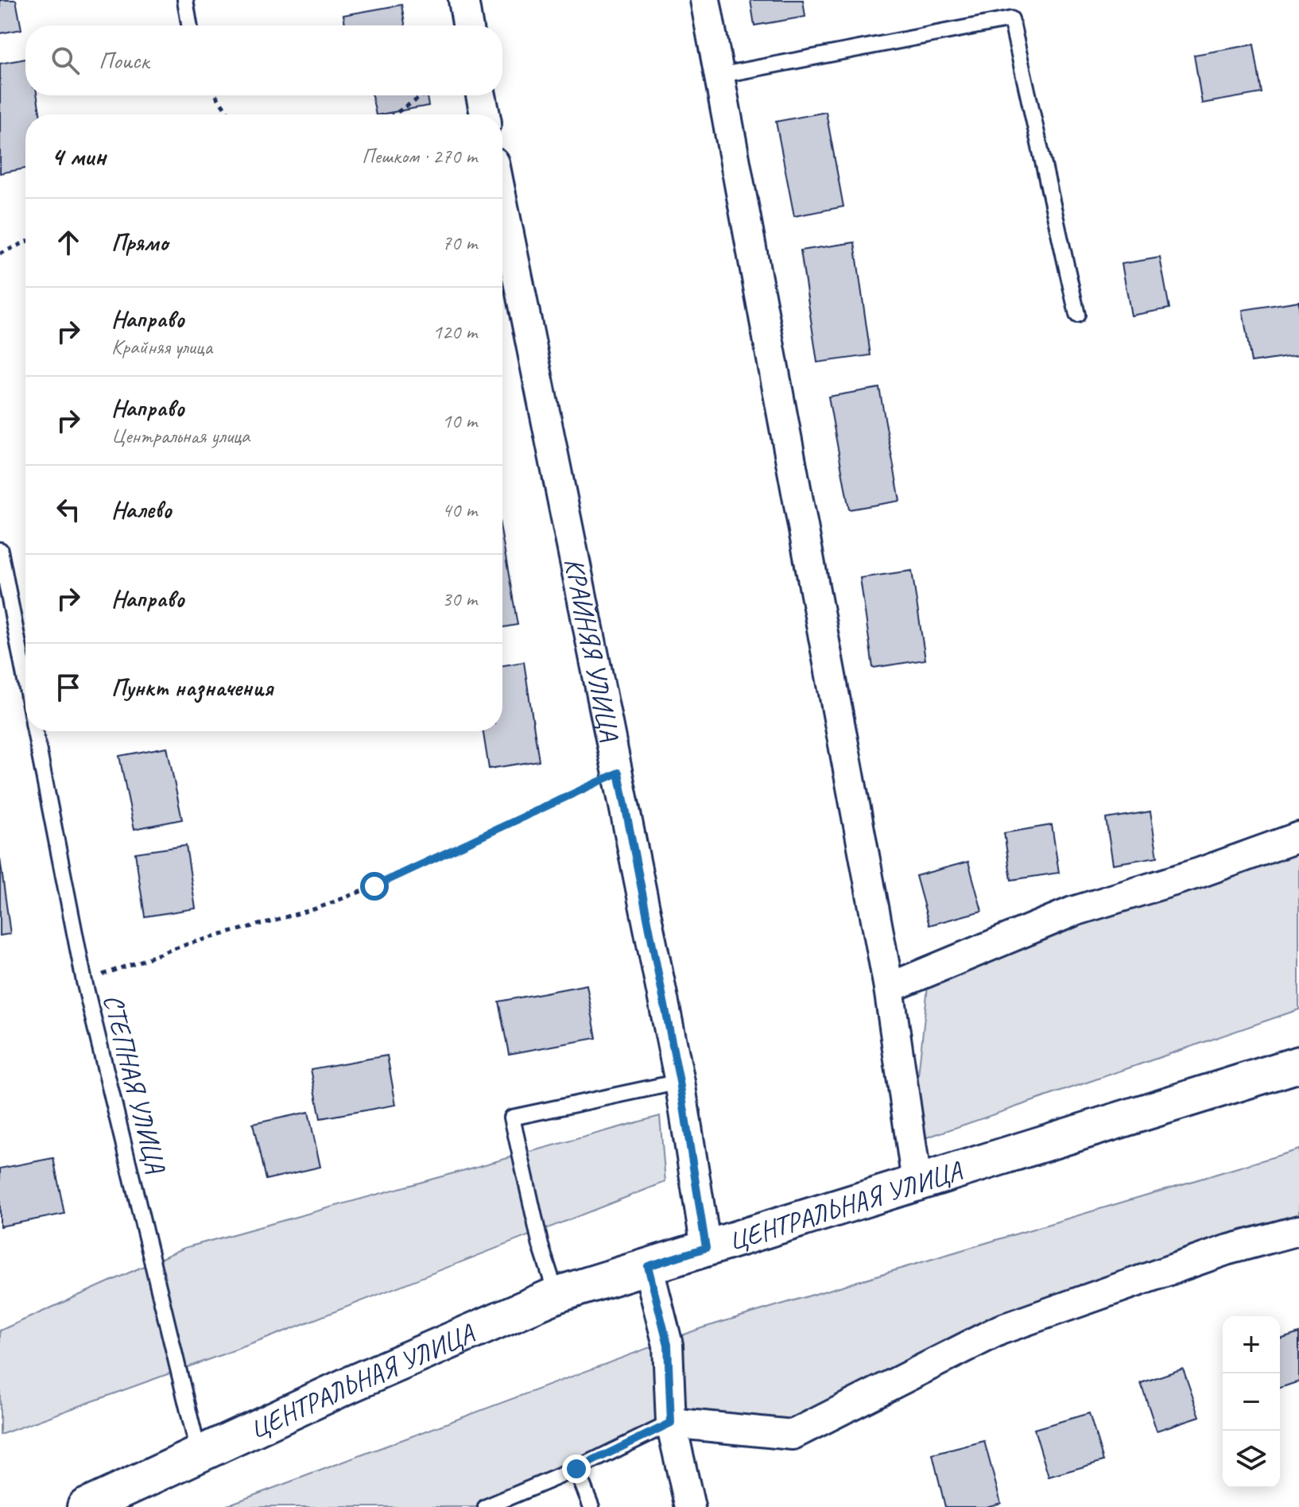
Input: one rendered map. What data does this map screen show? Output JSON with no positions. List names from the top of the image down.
{
  "streets": {
    "main road": ["ЦЕНТРАЛЬНАЯ УЛИЦА"],
    "street": ["КРАЙНЯЯ УЛИЦА"],
    "lane": ["СТЕПНАЯ УЛИЦА"]
  },
  "crossings": [
    ["КРАЙНЯЯ УЛИЦА", "ЦЕНТРАЛЬНАЯ УЛИЦА"],
    ["СТЕПНАЯ УЛИЦА", "ЦЕНТРАЛЬНАЯ УЛИЦА"]
  ],
  "page": {
    "search": "Поиск",
    "heading": ["4 мин", "Пешком · 270 m"],
    "list": [
      ["Прямо", "70 m"],
      ["Направо", "Крайняя улица", "120 m"],
      ["Направо", "Центральная улица", "10 m"],
      ["Налево", "40 m"],
      ["Направо", "30 m"],
      "Пункт назначения"
    ],
    "map_buttons": ["+", "−"]
  }
}
